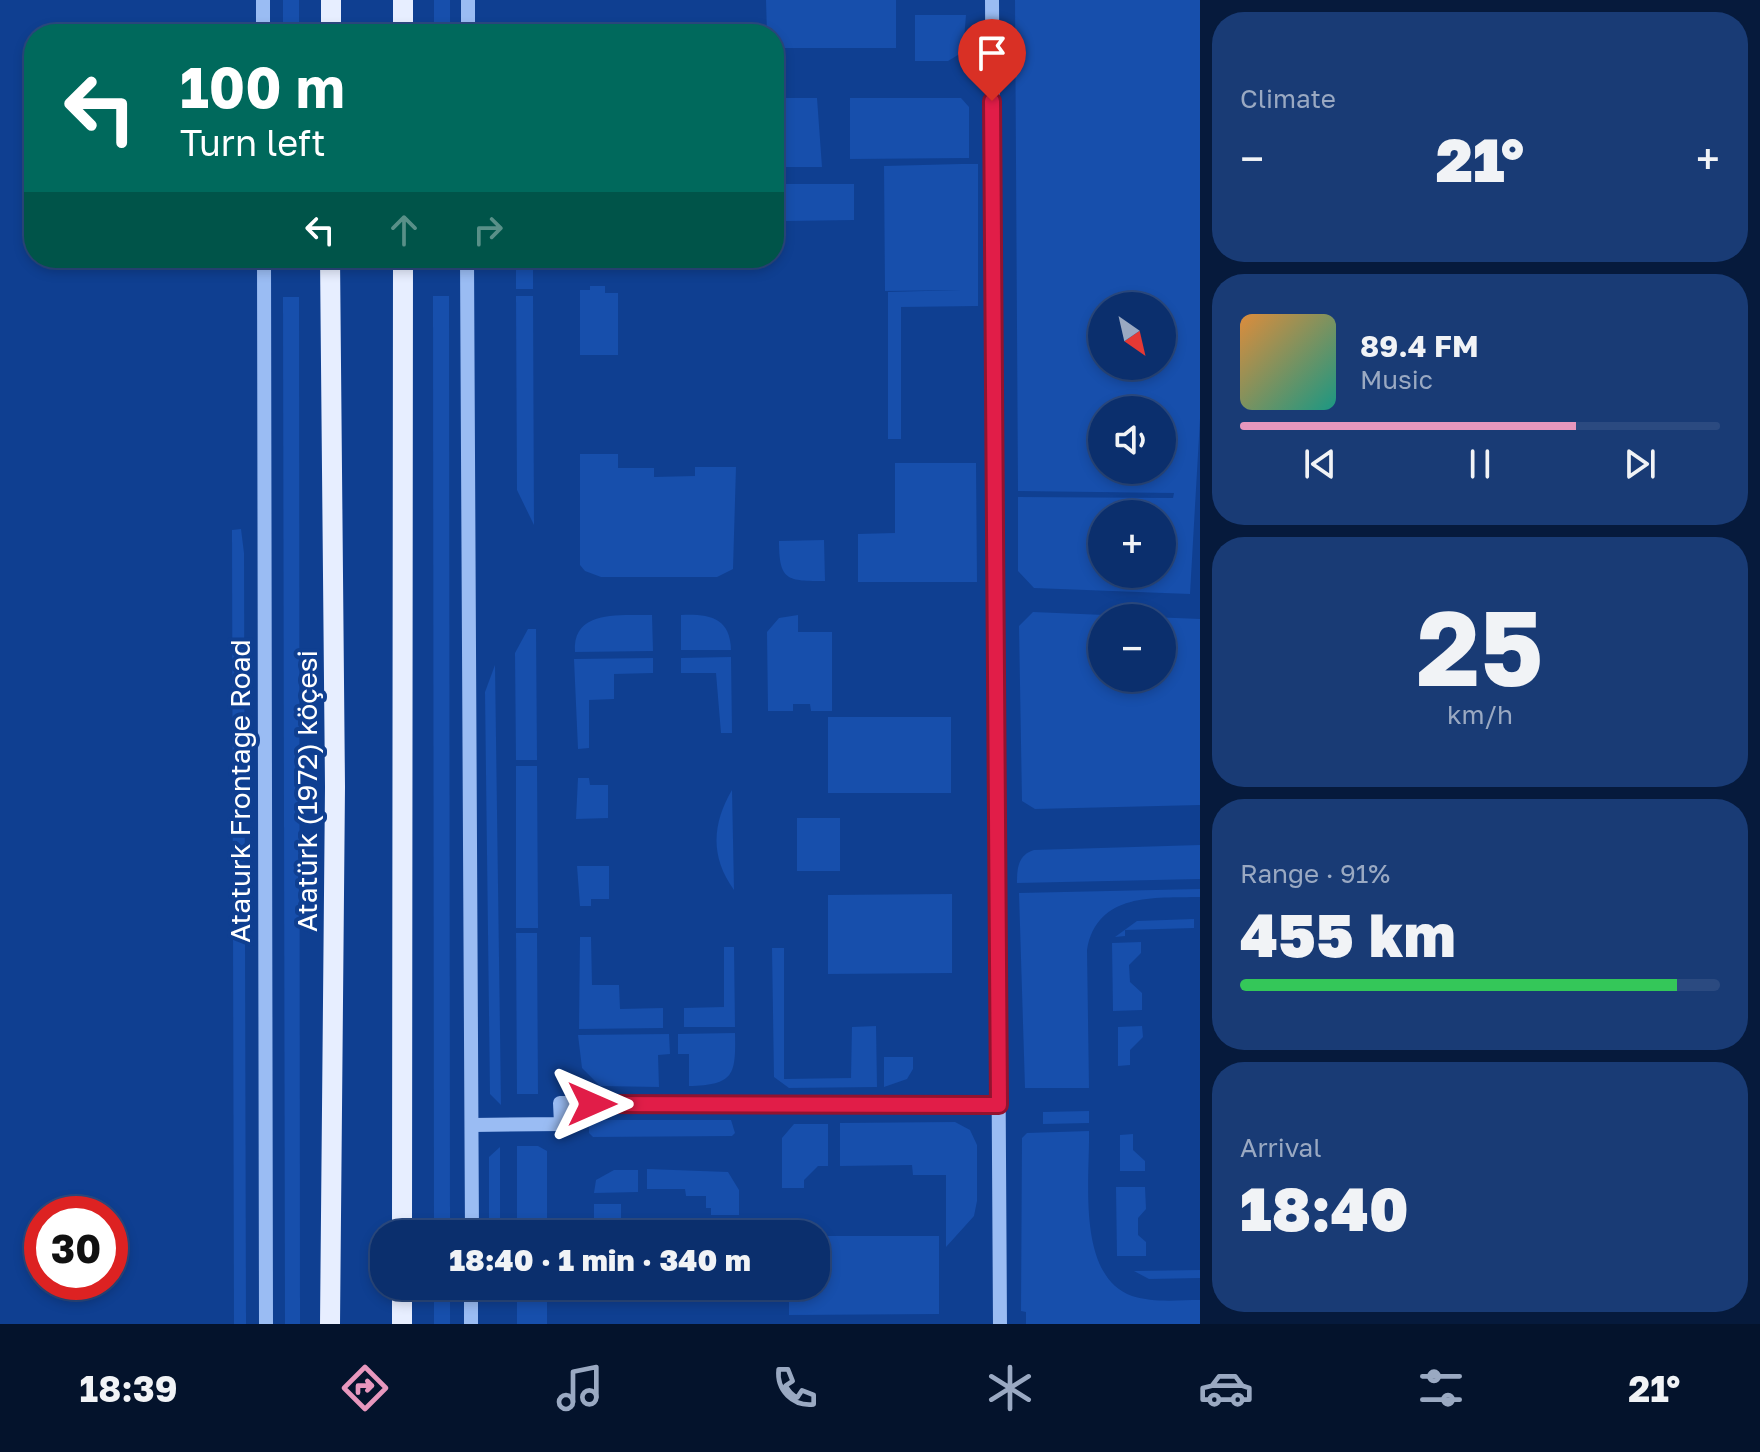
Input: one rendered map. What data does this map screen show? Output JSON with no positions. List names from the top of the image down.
{
  "streets": {
    "main road": ["Atatürk (1972) köçesi"],
    "street": ["Ataturk Frontage Road"]
  },
  "north": "bottom right",
  "page": {
    "tile": [
      "Climate",
      ["25", "km/h"],
      ["Range · 91%", "455 km"],
      ["Arrival", "18:40"]
    ],
    "turn": ["100 m", "Turn left"],
    "heat": ["−", "21°", "+"],
    "map_buttons": ["+", "−"],
    "song": ["89.4 FM", "Music"],
    "limit": "30",
    "trip": "18:40 · 1 min · 340 m",
    "tabs": ["18:39", "21°"]
  }
}
